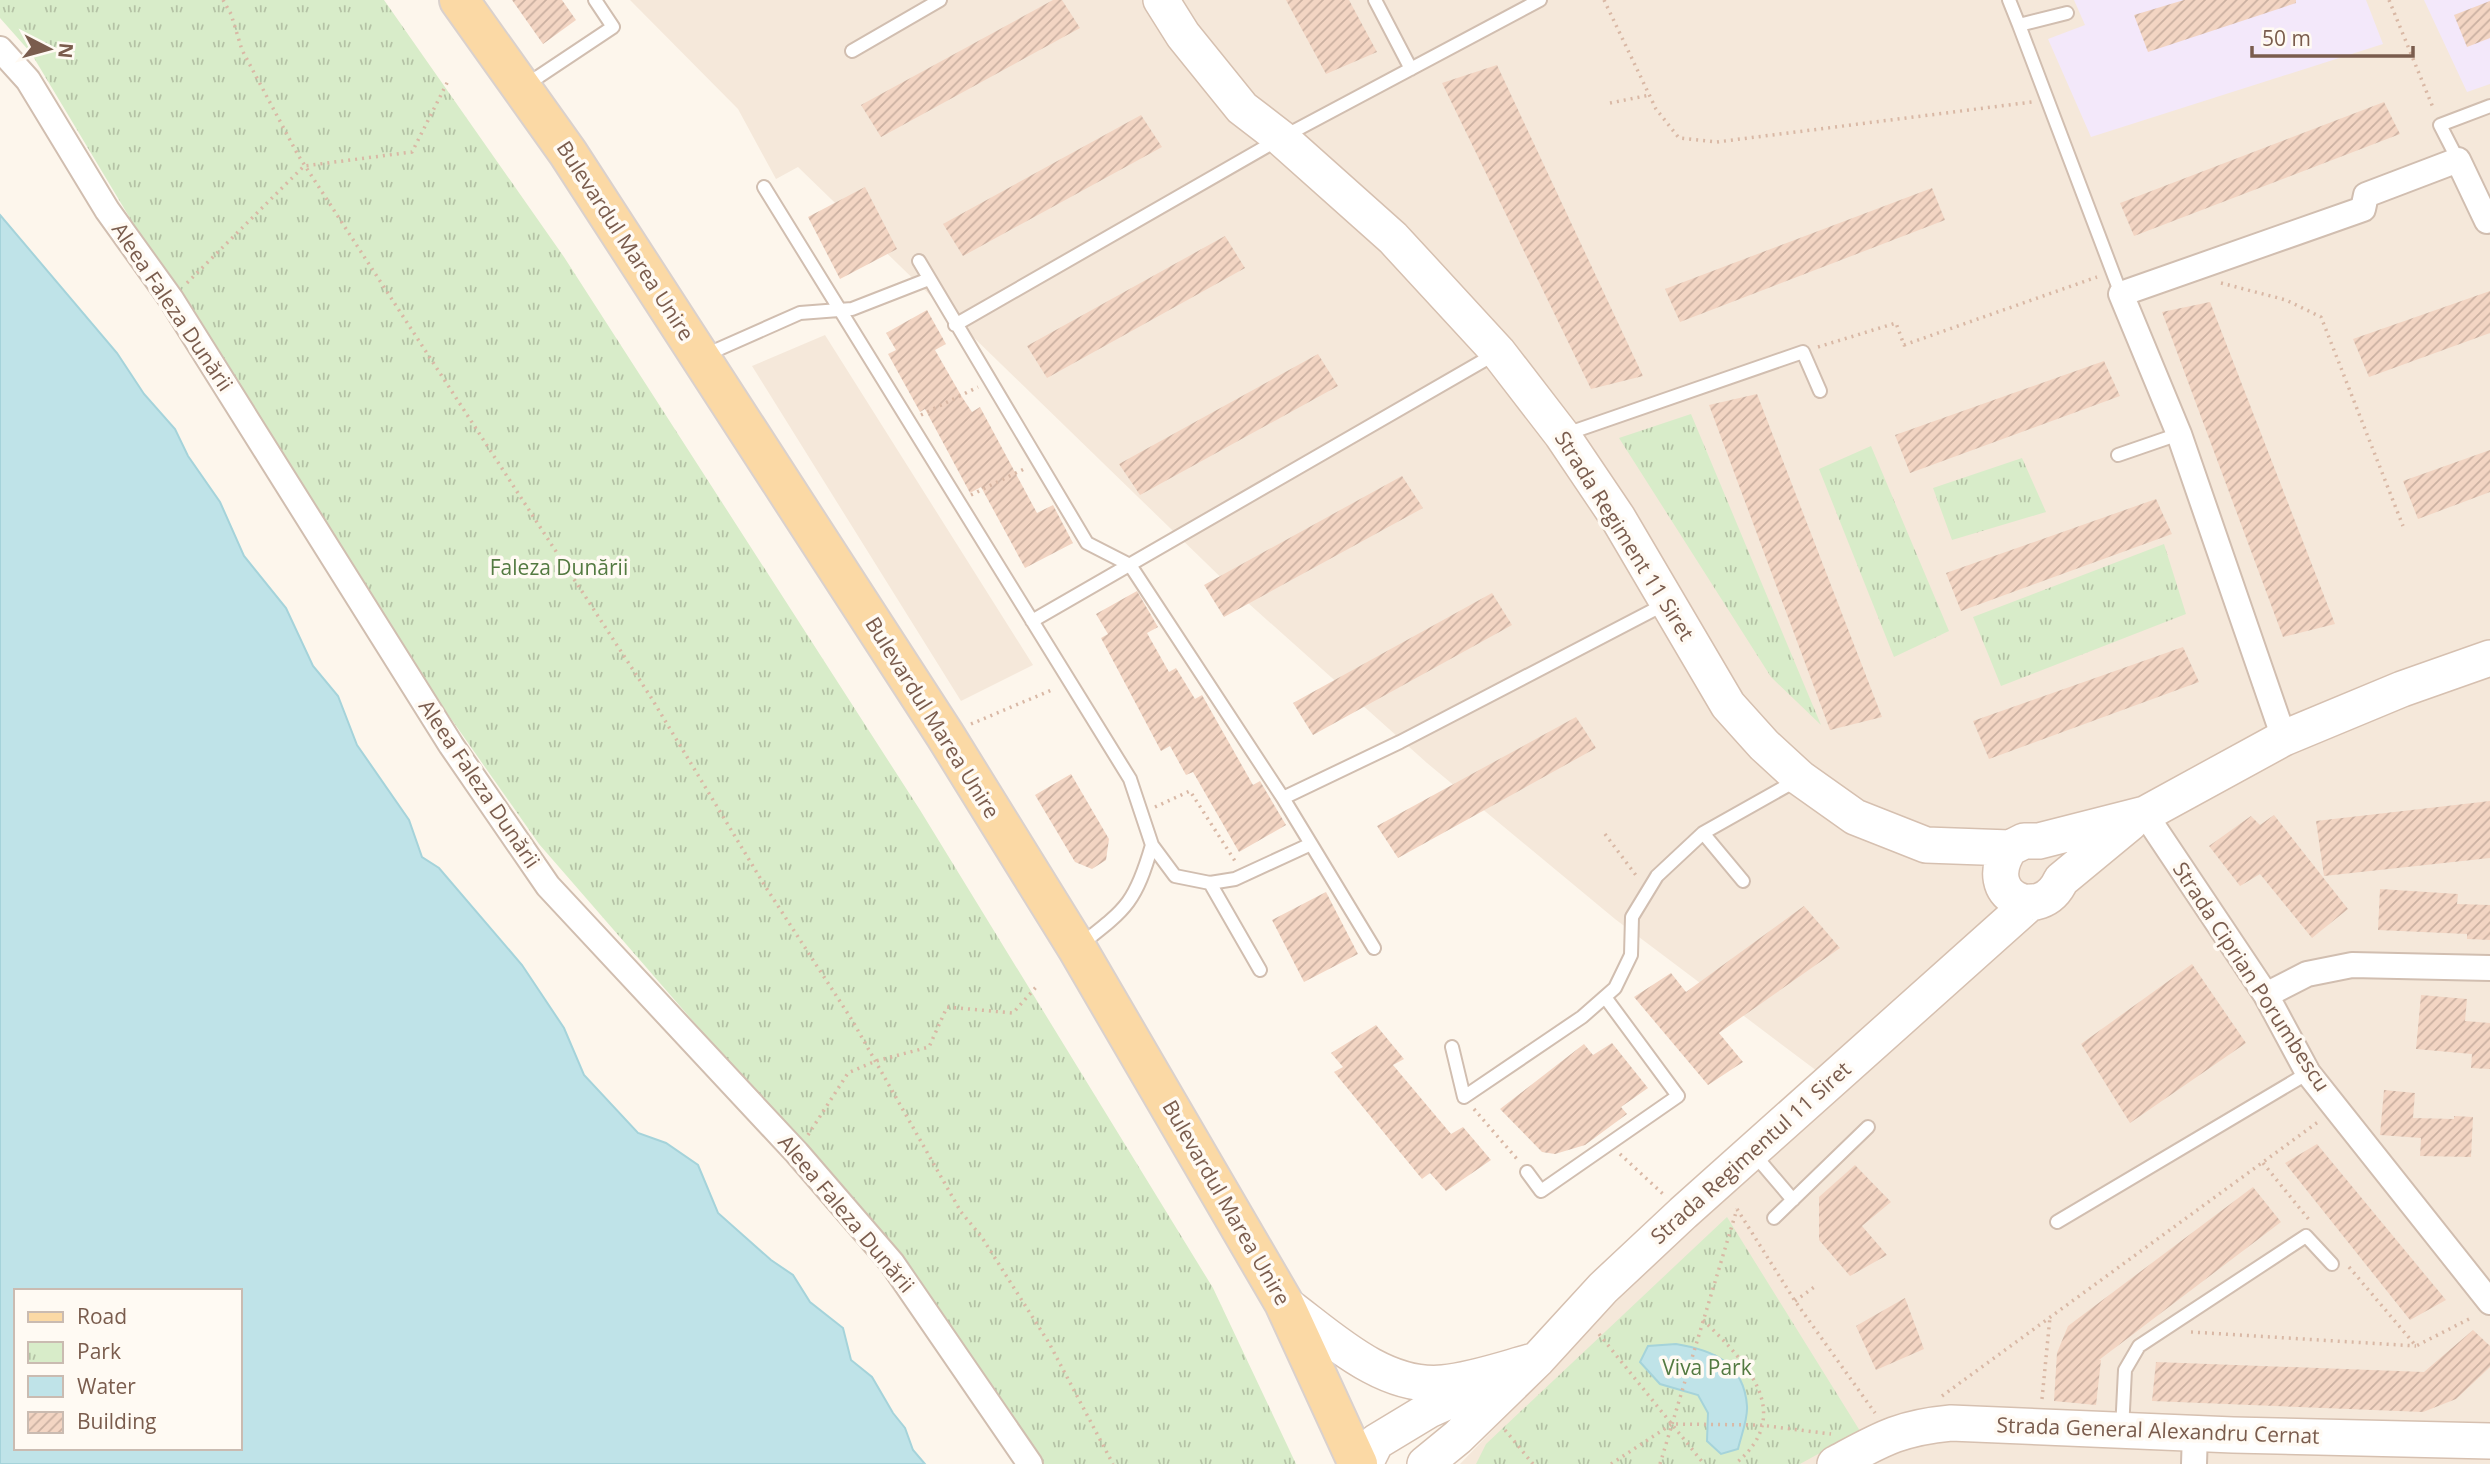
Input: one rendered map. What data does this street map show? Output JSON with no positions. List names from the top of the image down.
{
  "streets": {
    "main road": [
      "Bulevardul Marea Unire",
      "Strada Regiment 11 Siret",
      "Strada Regimentul 11 Siret",
      "Strada General Alexandru Cernat"
    ],
    "street": ["Aleea Faleza Dunării", "Strada Ciprian Porumbescu"]
  },
  "crossings": [
    ["Strada Regiment 11 Siret", "Strada Regimentul 11 Siret"]
  ],
  "parks": ["Faleza Dunării", "Viva Park"],
  "legend": [
    "Road",
    "Park",
    "Water",
    "Building"
  ],
  "scale_bar": "50 m",
  "north": "right"
}
